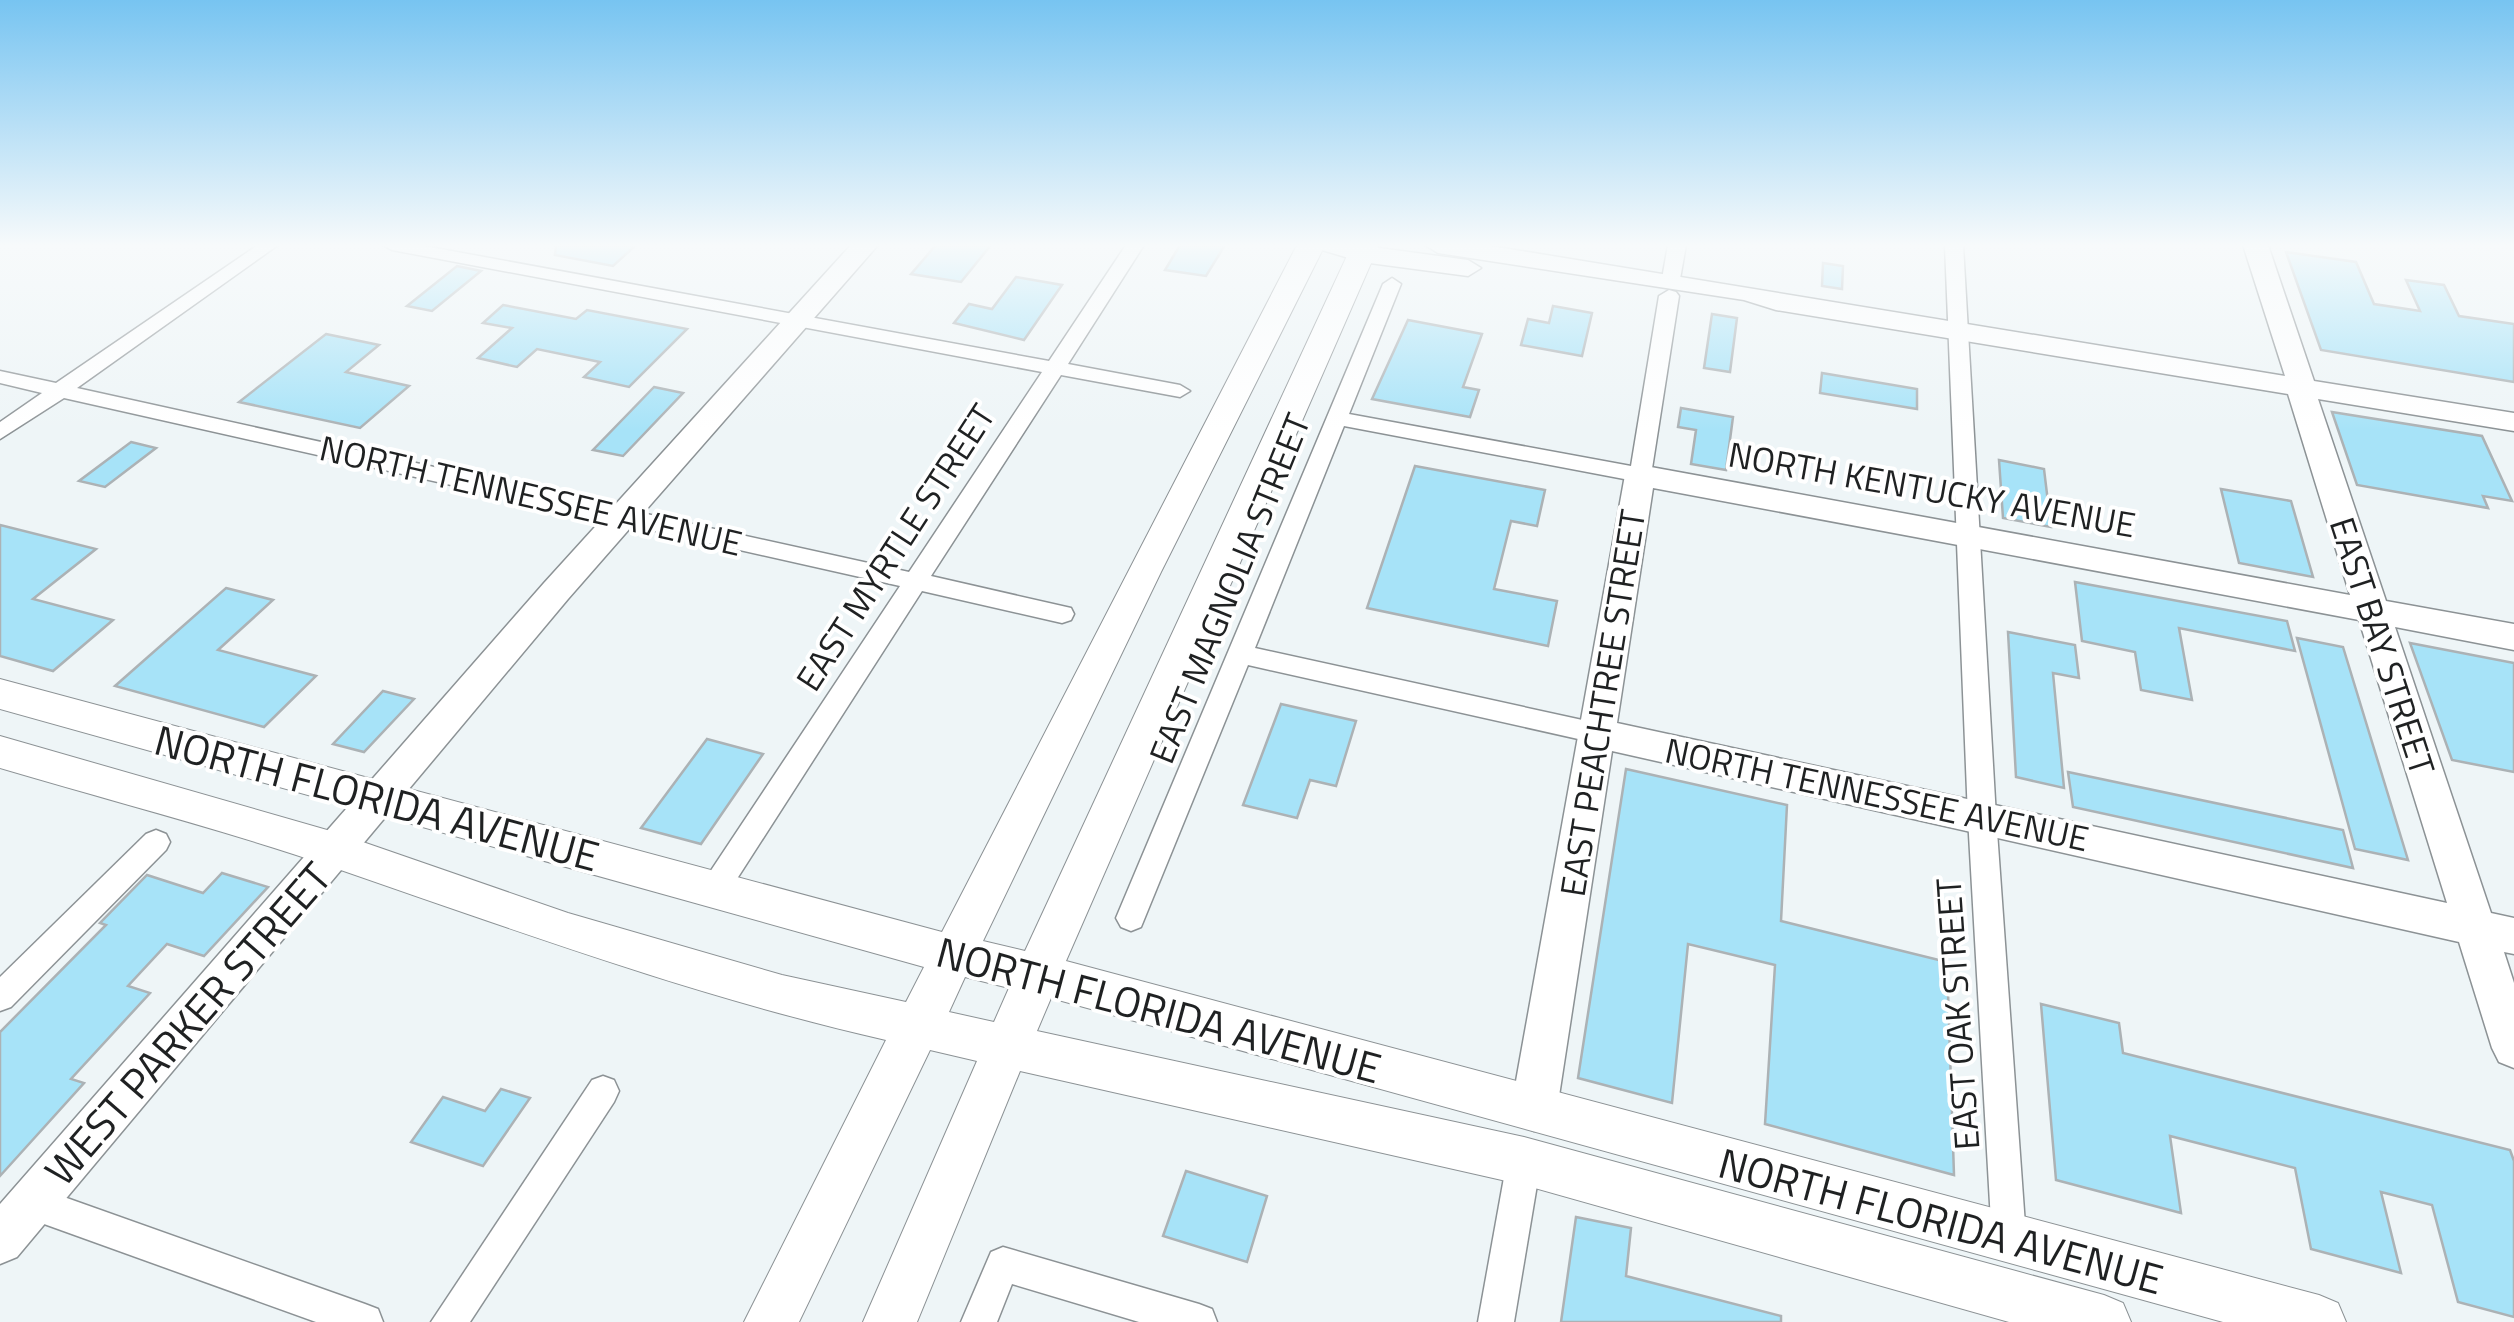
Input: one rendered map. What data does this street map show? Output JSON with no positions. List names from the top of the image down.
{
  "streets": {
    "main road": ["NORTH FLORIDA AVENUE"],
    "street": [
      "NORTH KENTUCKY AVENUE",
      "NORTH TENNESSEE AVENUE",
      "EAST MYRTLE STREET",
      "EAST MAGNOLIA STREET",
      "EAST BAY STREET",
      "EAST PEACHTREE STREET",
      "EAST OAK STREET",
      "WEST PARKER STREET"
    ]
  },
  "crossings": [
    ["NORTH KENTUCKY AVENUE", "EAST MAGNOLIA STREET"],
    ["NORTH KENTUCKY AVENUE", "EAST BAY STREET"],
    ["NORTH KENTUCKY AVENUE", "EAST PEACHTREE STREET"],
    ["NORTH KENTUCKY AVENUE", "EAST OAK STREET"],
    ["NORTH TENNESSEE AVENUE", "EAST MYRTLE STREET"],
    ["NORTH TENNESSEE AVENUE", "EAST MAGNOLIA STREET"],
    ["NORTH TENNESSEE AVENUE", "EAST BAY STREET"],
    ["NORTH TENNESSEE AVENUE", "EAST PEACHTREE STREET"],
    ["NORTH TENNESSEE AVENUE", "EAST OAK STREET"],
    ["NORTH TENNESSEE AVENUE", "WEST PARKER STREET"],
    ["EAST MYRTLE STREET", "NORTH FLORIDA AVENUE"],
    ["EAST PEACHTREE STREET", "NORTH FLORIDA AVENUE"],
    ["NORTH FLORIDA AVENUE", "EAST OAK STREET"],
    ["NORTH FLORIDA AVENUE", "WEST PARKER STREET"]
  ]
}
